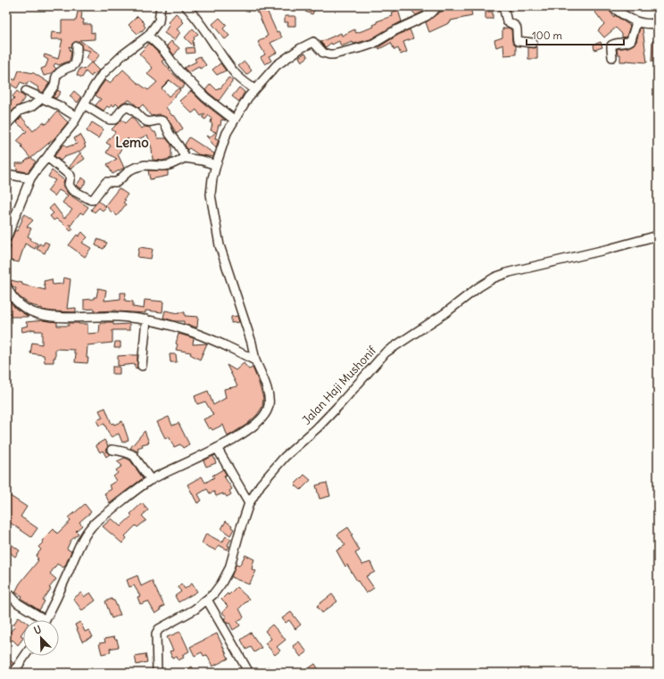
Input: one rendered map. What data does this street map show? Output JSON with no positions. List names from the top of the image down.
{
  "streets": {
    "street": ["Jalan Haji Mushonif"]
  },
  "districts": ["Lemo"],
  "scale_bar": "100 m",
  "north": "top left"
}
